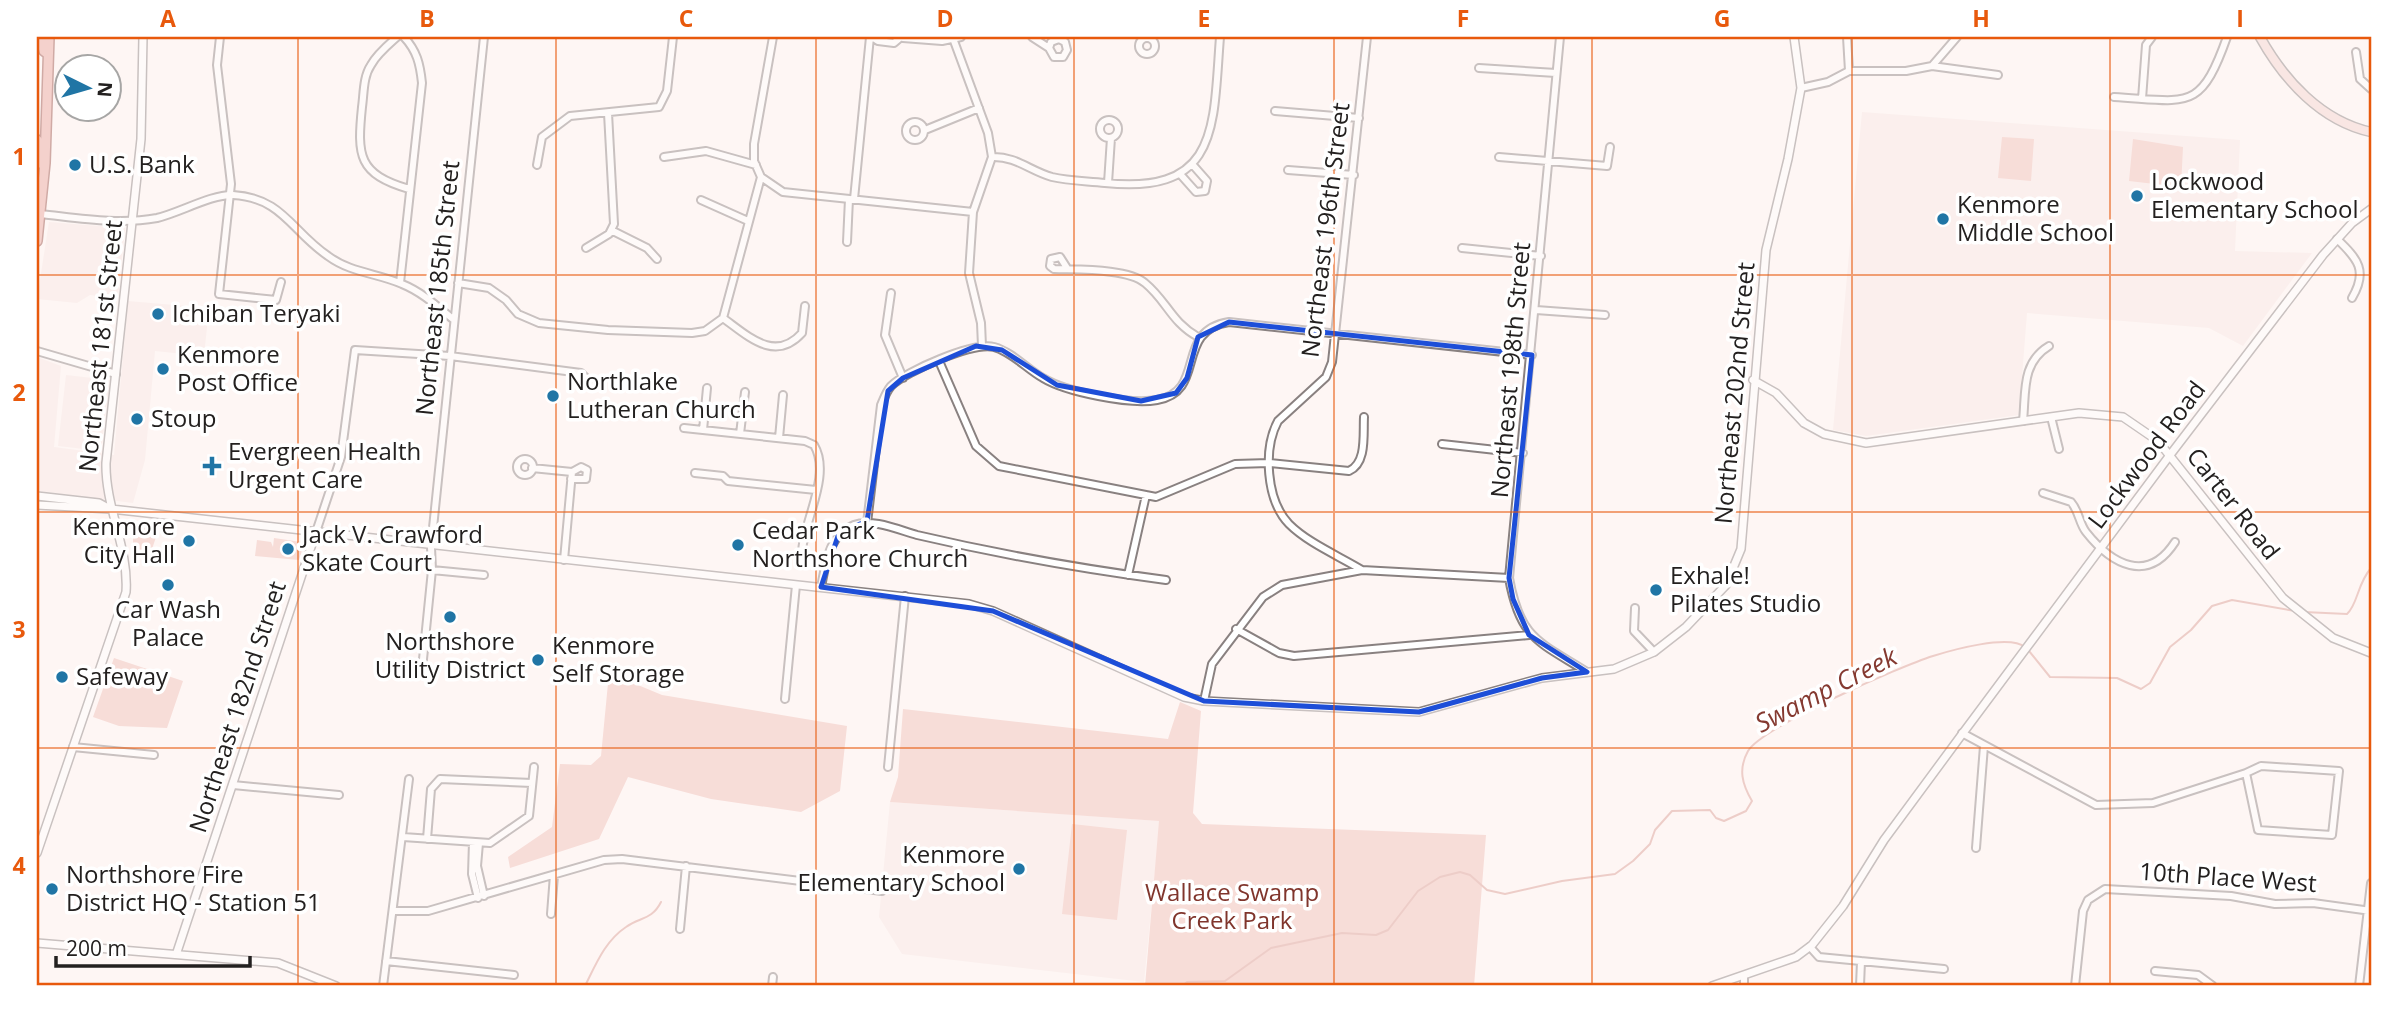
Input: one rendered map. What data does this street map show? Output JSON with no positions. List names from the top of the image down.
{
  "streets": {
    "street": [
      "Northeast 196th Street",
      "Northeast 185th Street",
      "Northeast 181st Street",
      "Northeast 198th Street",
      "Northeast 202nd Street",
      "Lockwood Road",
      "Carter Road",
      "Northeast 182nd Street",
      "10th Place West"
    ]
  },
  "crossings": [
    ["Northeast 185th Street", "Northeast 202nd Street"],
    ["Northeast 185th Street", "Northeast 182nd Street"],
    ["Northeast 181st Street", "Northeast 202nd Street"],
    ["Northeast 202nd Street", "Carter Road"],
    ["Northeast 202nd Street", "Northeast 182nd Street"],
    ["Lockwood Road", "Carter Road"]
  ],
  "water": ["Swamp Creek"],
  "parks": ["Wallace Swamp Creek Park"],
  "places": {
    "other": [
      "U.S. Bank",
      "Lockwood Elementary School",
      "Kenmore Middle School",
      "Ichiban Teryaki",
      "Kenmore Post Office",
      "Northlake Lutheran Church",
      "Stoup",
      "Kenmore City Hall",
      "Cedar Park Northshore Church",
      "Jack V. Crawford Skate Court",
      "Car Wash Palace",
      "Exhale! Pilates Studio",
      "Northshore Utility District",
      "Kenmore Self Storage",
      "Safeway",
      "Kenmore Elementary School",
      "Northshore Fire District HQ - Station 51"
    ],
    "health": ["Evergreen Health Urgent Care"]
  },
  "scale_bar": "200 m",
  "north": "right",
  "grid": {
    "columns": [
      "A",
      "B",
      "C",
      "D",
      "E",
      "F",
      "G",
      "H",
      "I"
    ],
    "rows": [
      "1",
      "2",
      "3",
      "4"
    ]
  }
}
